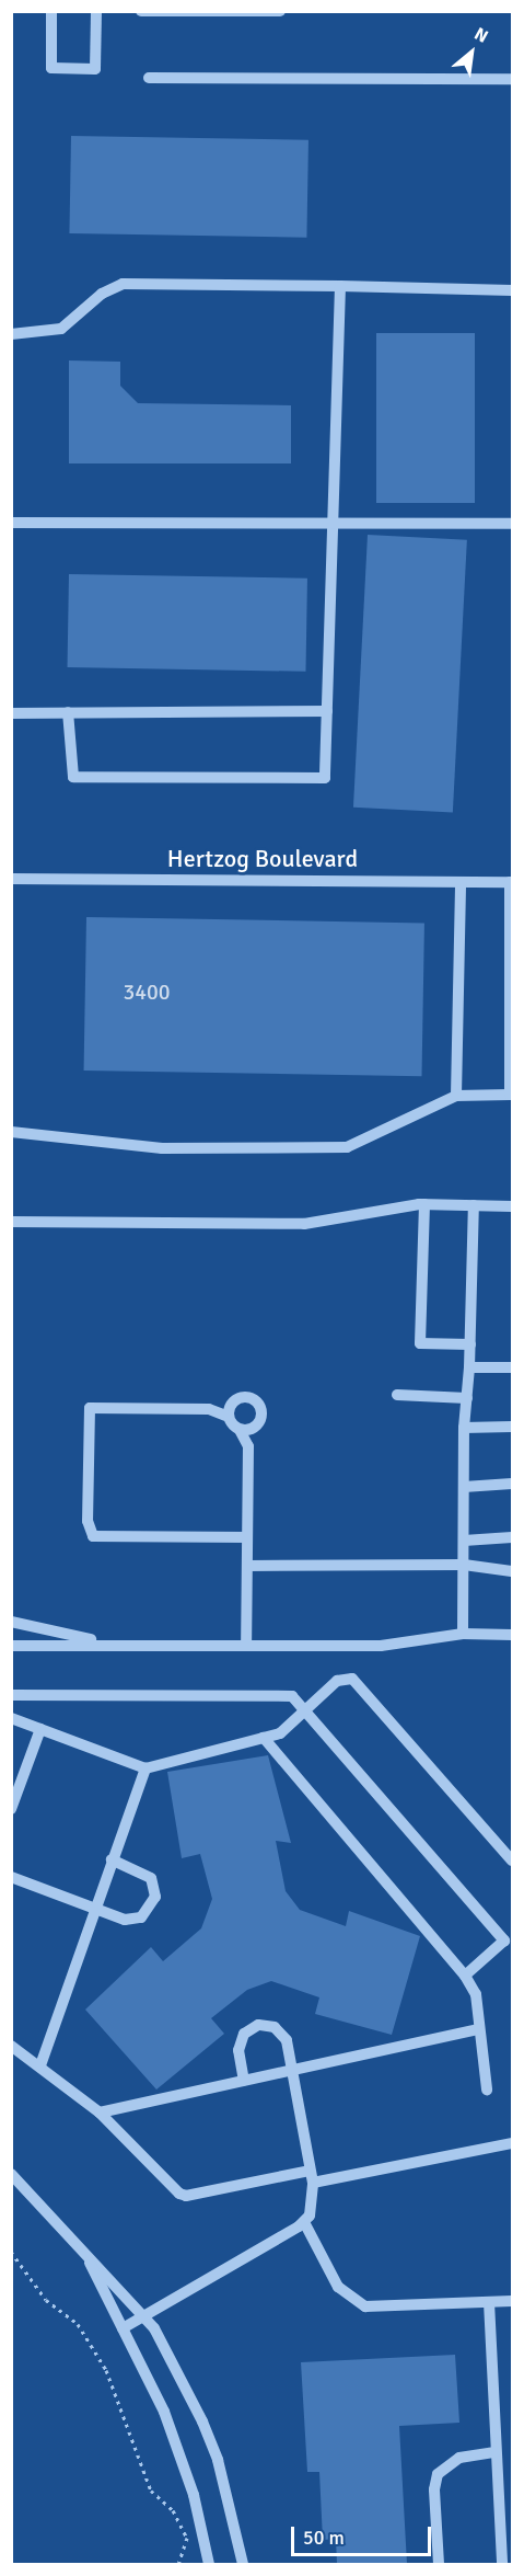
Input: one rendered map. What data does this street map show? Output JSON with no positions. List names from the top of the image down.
{
  "streets": {
    "street": ["Hertzog Boulevard"]
  },
  "house_numbers": ["3400"],
  "scale_bar": "50 m",
  "north": "top right"
}
